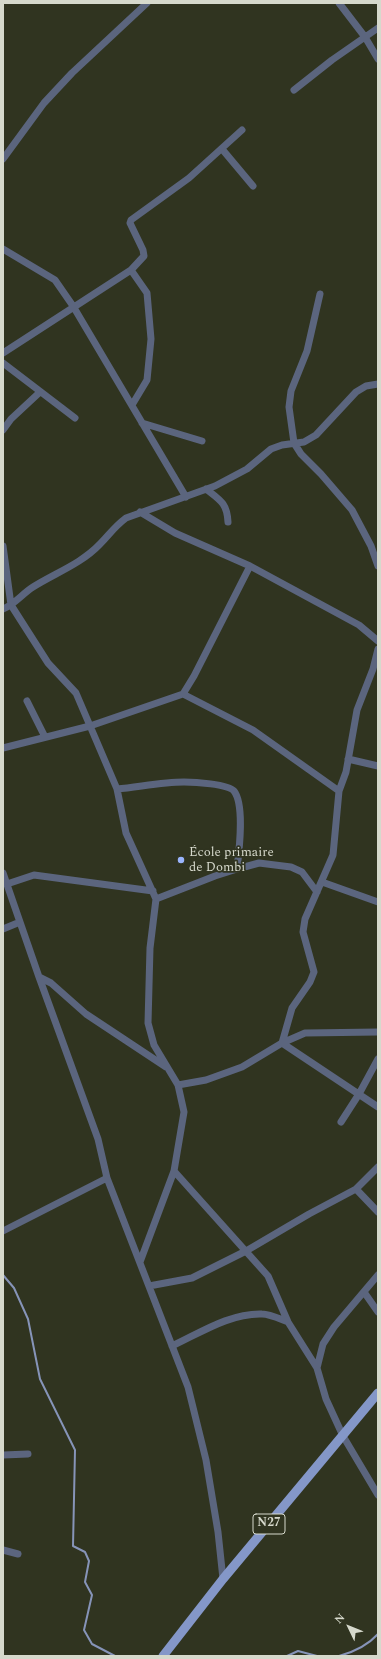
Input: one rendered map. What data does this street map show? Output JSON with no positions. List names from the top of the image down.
{
  "streets": {
    "main road": ["N27"]
  },
  "places": ["École primaire de Dombi"],
  "north": "top left"
}
